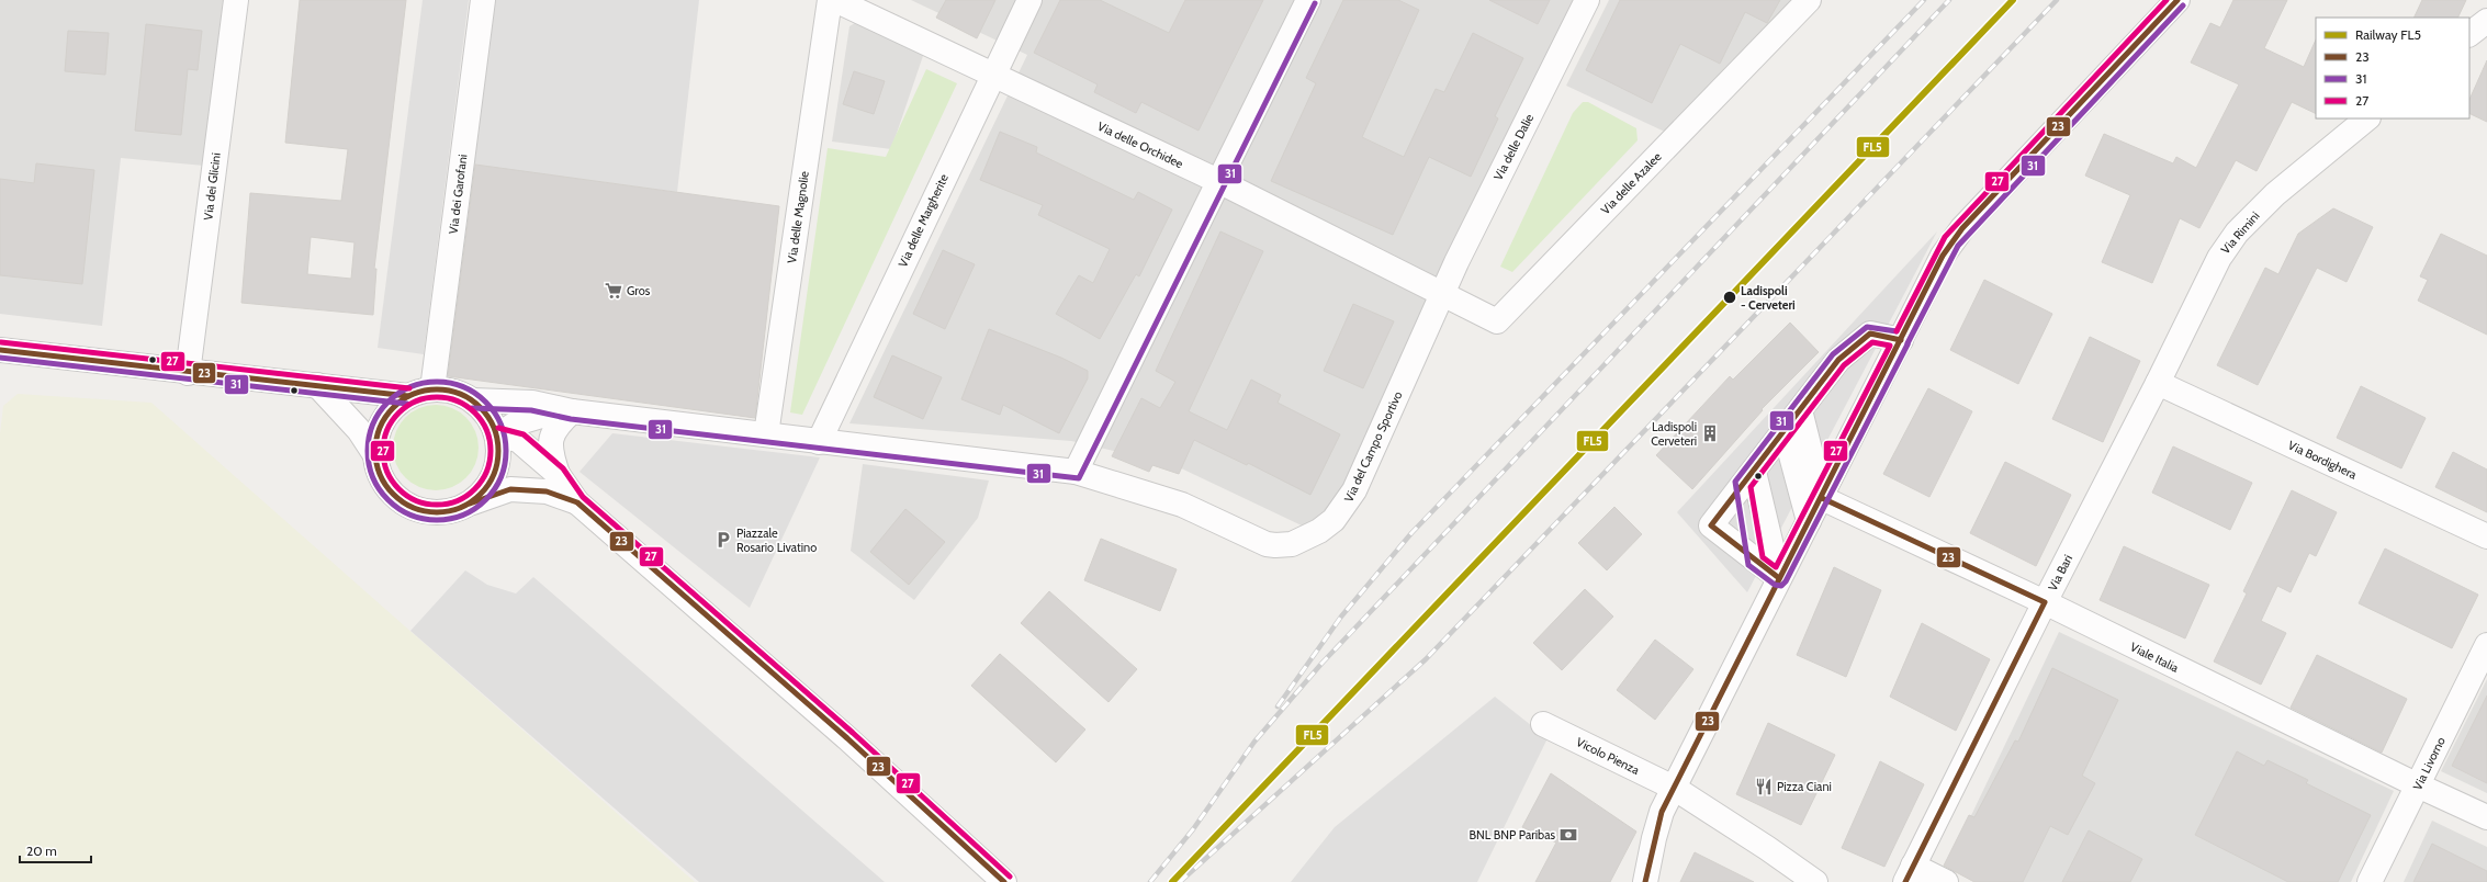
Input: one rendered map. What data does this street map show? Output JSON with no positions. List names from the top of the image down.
{
  "streets": {
    "street": [
      "Via delle Orchidee",
      "Via delle Dalie",
      "Via delle Azalee",
      "Via dei Glicini",
      "Via dei Garofani",
      "Via delle Magnolie",
      "Via delle Margherite",
      "Via Rimini",
      "Via del Campo Sportivo",
      "Via Bordighera",
      "Via Bari",
      "Viale Italia",
      "Vicolo Pienza",
      "Via Livorno"
    ]
  },
  "crossings": [
    ["Via delle Orchidee", "Via delle Dalie"],
    ["Via delle Orchidee", "Via delle Azalee"],
    ["Via delle Orchidee", "Via delle Margherite"],
    ["Via delle Orchidee", "Via del Campo Sportivo"],
    ["Via delle Dalie", "Via delle Azalee"],
    ["Via delle Dalie", "Via del Campo Sportivo"],
    ["Via delle Azalee", "Via del Campo Sportivo"],
    ["Via dei Garofani", "Via del Campo Sportivo"],
    ["Via delle Magnolie", "Via del Campo Sportivo"],
    ["Via delle Margherite", "Via del Campo Sportivo"],
    ["Via Rimini", "Via Bordighera"],
    ["Via Rimini", "Via Bari"],
    ["Via Bordighera", "Via Bari"],
    ["Via Bari", "Viale Italia"],
    ["Viale Italia", "Via Livorno"]
  ],
  "places": {
    "supermarket": ["Gros"],
    "other": ["Ladispoli - Cerveteri"],
    "building": ["Ladispoli Cerveteri"],
    "parking": ["Piazzale Rosario Livatino"],
    "restaurant": ["Pizza Ciani"],
    "bank": ["BNL BNP Paribas"]
  },
  "lines": [
    "rail line FL5",
    "transit line 23",
    "transit line 27",
    "transit line 31"
  ],
  "legend": [
    "Railway FL5",
    "23",
    "31",
    "27"
  ],
  "scale_bar": "20 m"
}
